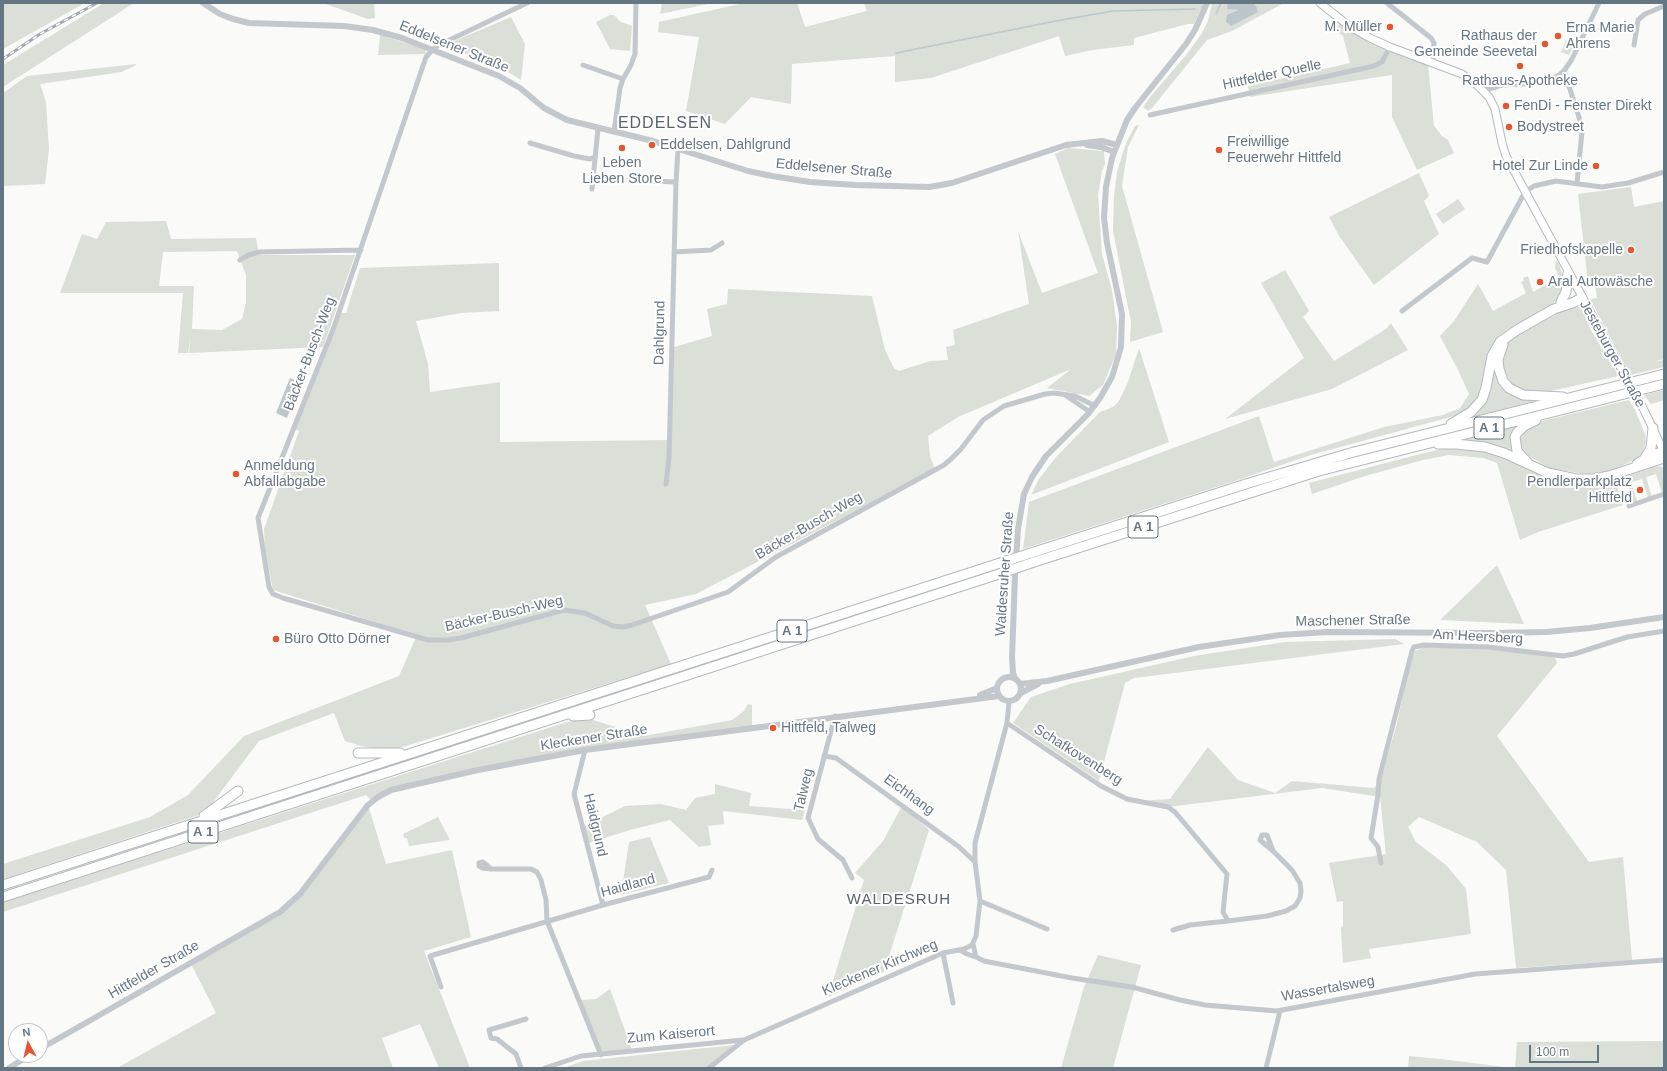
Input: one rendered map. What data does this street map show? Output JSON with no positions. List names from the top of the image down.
{
  "streets": {
    "highway": ["A 1"],
    "main road": ["Jesteburger Straße"],
    "street": [
      "Eddelsener Straße",
      "Hittfelder Quelle",
      "Dahlgrund",
      "Bäcker-Busch-Weg",
      "Waldesruher Straße",
      "Maschener Straße",
      "Am Heersberg",
      "Kleckener Straße",
      "Schafkovenberg",
      "Talweg",
      "Eichhang",
      "Haidgrund",
      "Haidland",
      "Kleckener Kirchweg",
      "Hittfelder Straße",
      "Wassertalsweg",
      "Zum Kaiserort"
    ]
  },
  "crossings": [
    ["Eddelsener Straße", "Dahlgrund"],
    ["Eddelsener Straße", "Bäcker-Busch-Weg"],
    ["Eddelsener Straße", "Waldesruher Straße"],
    ["Hittfelder Quelle", "Jesteburger Straße"],
    ["Bäcker-Busch-Weg", "Waldesruher Straße"],
    ["Waldesruher Straße", "Maschener Straße"],
    ["Waldesruher Straße", "Kleckener Straße"],
    ["Maschener Straße", "Kleckener Straße"],
    ["Kleckener Straße", "Talweg"],
    ["Kleckener Straße", "Haidgrund"],
    ["Kleckener Straße", "Hittfelder Straße"],
    ["Talweg", "Eichhang"],
    ["Haidgrund", "Haidland"],
    ["Kleckener Kirchweg", "Wassertalsweg"],
    ["Kleckener Kirchweg", "Zum Kaiserort"]
  ],
  "districts": ["EDDELSEN", "WALDESRUH"],
  "places": [
    "M. Müller",
    "Erna Marie Ahrens",
    "Rathaus der Gemeinde Seevetal",
    "Rathaus-Apotheke",
    "FenDi - Fenster Direkt",
    "Bodystreet",
    "Eddelsen, Dahlgrund",
    "Leben Lieben Store",
    "Freiwillige Feuerwehr Hittfeld",
    "Hotel Zur Linde",
    "Friedhofskapelle",
    "Aral Autowäsche",
    "Anmeldung Abfallabgabe",
    "Pendlerparkplatz Hittfeld",
    "Büro Otto Dörner",
    "Hittfeld, Talweg"
  ],
  "scale_bar": "100 m",
  "north": "top"
}
